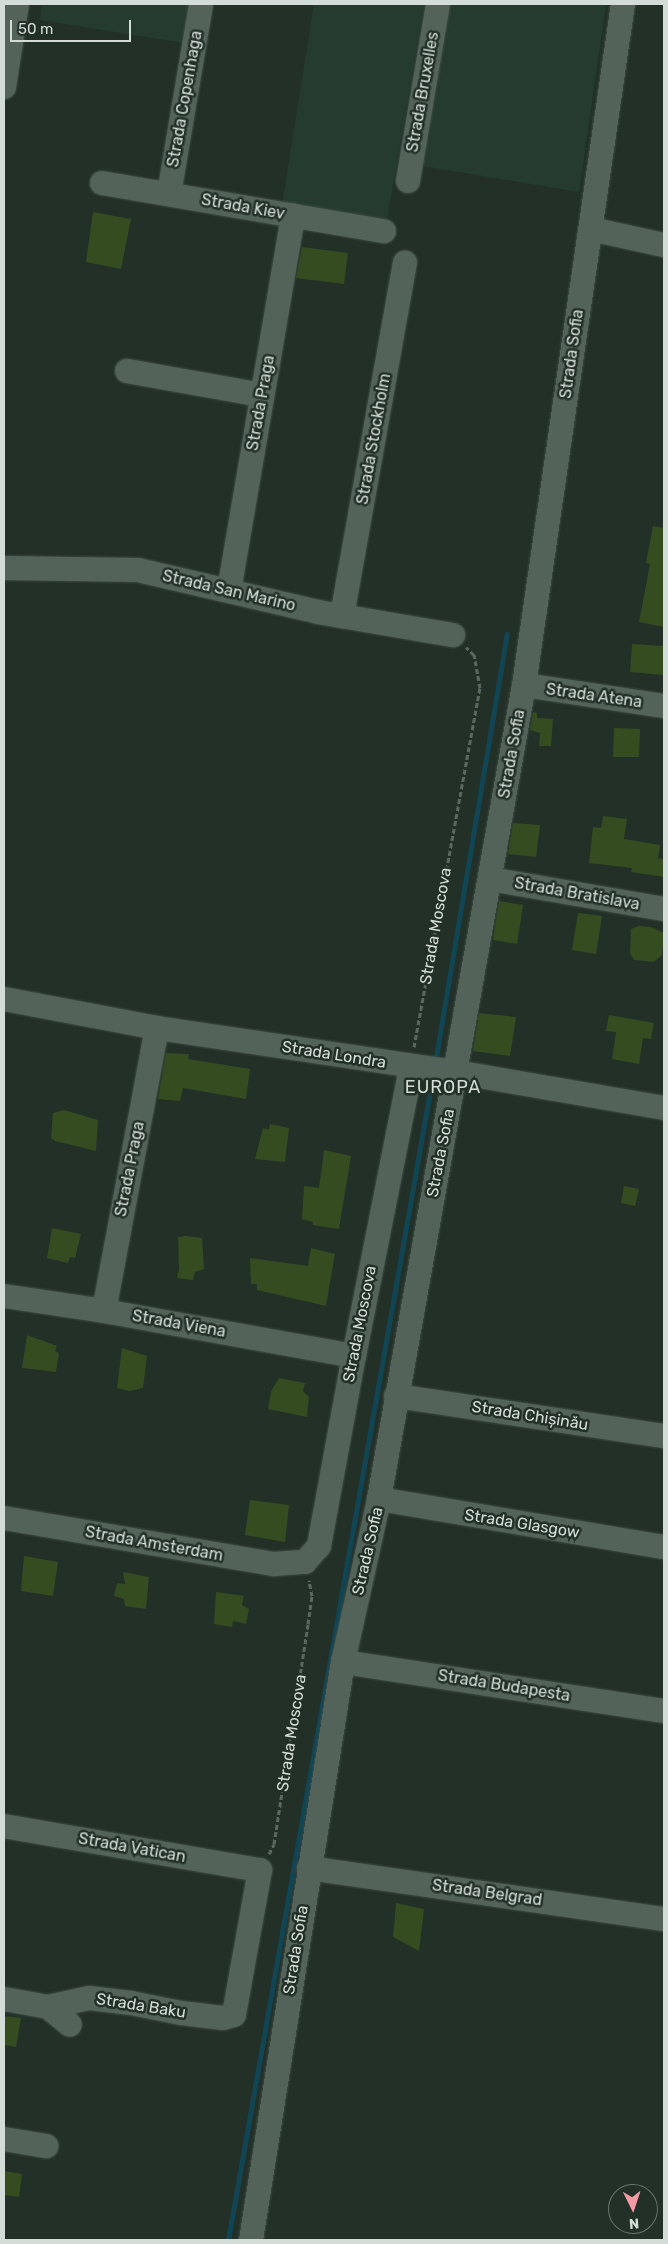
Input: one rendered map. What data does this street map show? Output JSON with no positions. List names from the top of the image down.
{
  "streets": {
    "street": [
      "Strada Bruxelles",
      "Strada Copenhaga",
      "Strada Kiev",
      "Strada Sofia",
      "Strada Praga",
      "Strada Stockholm",
      "Strada San Marino",
      "Strada Atena",
      "Strada Bratislava",
      "Strada Moscova",
      "Strada Londra",
      "Strada Viena",
      "Strada Chișinău",
      "Strada Glasgow",
      "Strada Amsterdam",
      "Strada Budapesta",
      "Strada Vatican",
      "Strada Belgrad",
      "Strada Baku"
    ]
  },
  "crossings": [
    ["Strada Copenhaga", "Strada Kiev"],
    ["Strada Kiev", "Strada Praga"],
    ["Strada Sofia", "Strada Atena"],
    ["Strada Sofia", "Strada Bratislava"],
    ["Strada Sofia", "Strada Moscova"],
    ["Strada Sofia", "Strada Londra"],
    ["Strada Sofia", "Strada Chișinău"],
    ["Strada Sofia", "Strada Glasgow"],
    ["Strada Sofia", "Strada Budapesta"],
    ["Strada Sofia", "Strada Belgrad"],
    ["Strada Praga", "Strada San Marino"],
    ["Strada Praga", "Strada Londra"],
    ["Strada Praga", "Strada Viena"],
    ["Strada Stockholm", "Strada San Marino"],
    ["Strada San Marino", "Strada Moscova"],
    ["Strada Moscova", "Strada Londra"],
    ["Strada Moscova", "Strada Viena"],
    ["Strada Moscova", "Strada Amsterdam"],
    ["Strada Moscova", "Strada Vatican"],
    ["Strada Moscova", "Strada Baku"],
    ["Strada Vatican", "Strada Baku"]
  ],
  "districts": ["EUROPA"],
  "scale_bar": "50 m",
  "north": "bottom"
}
